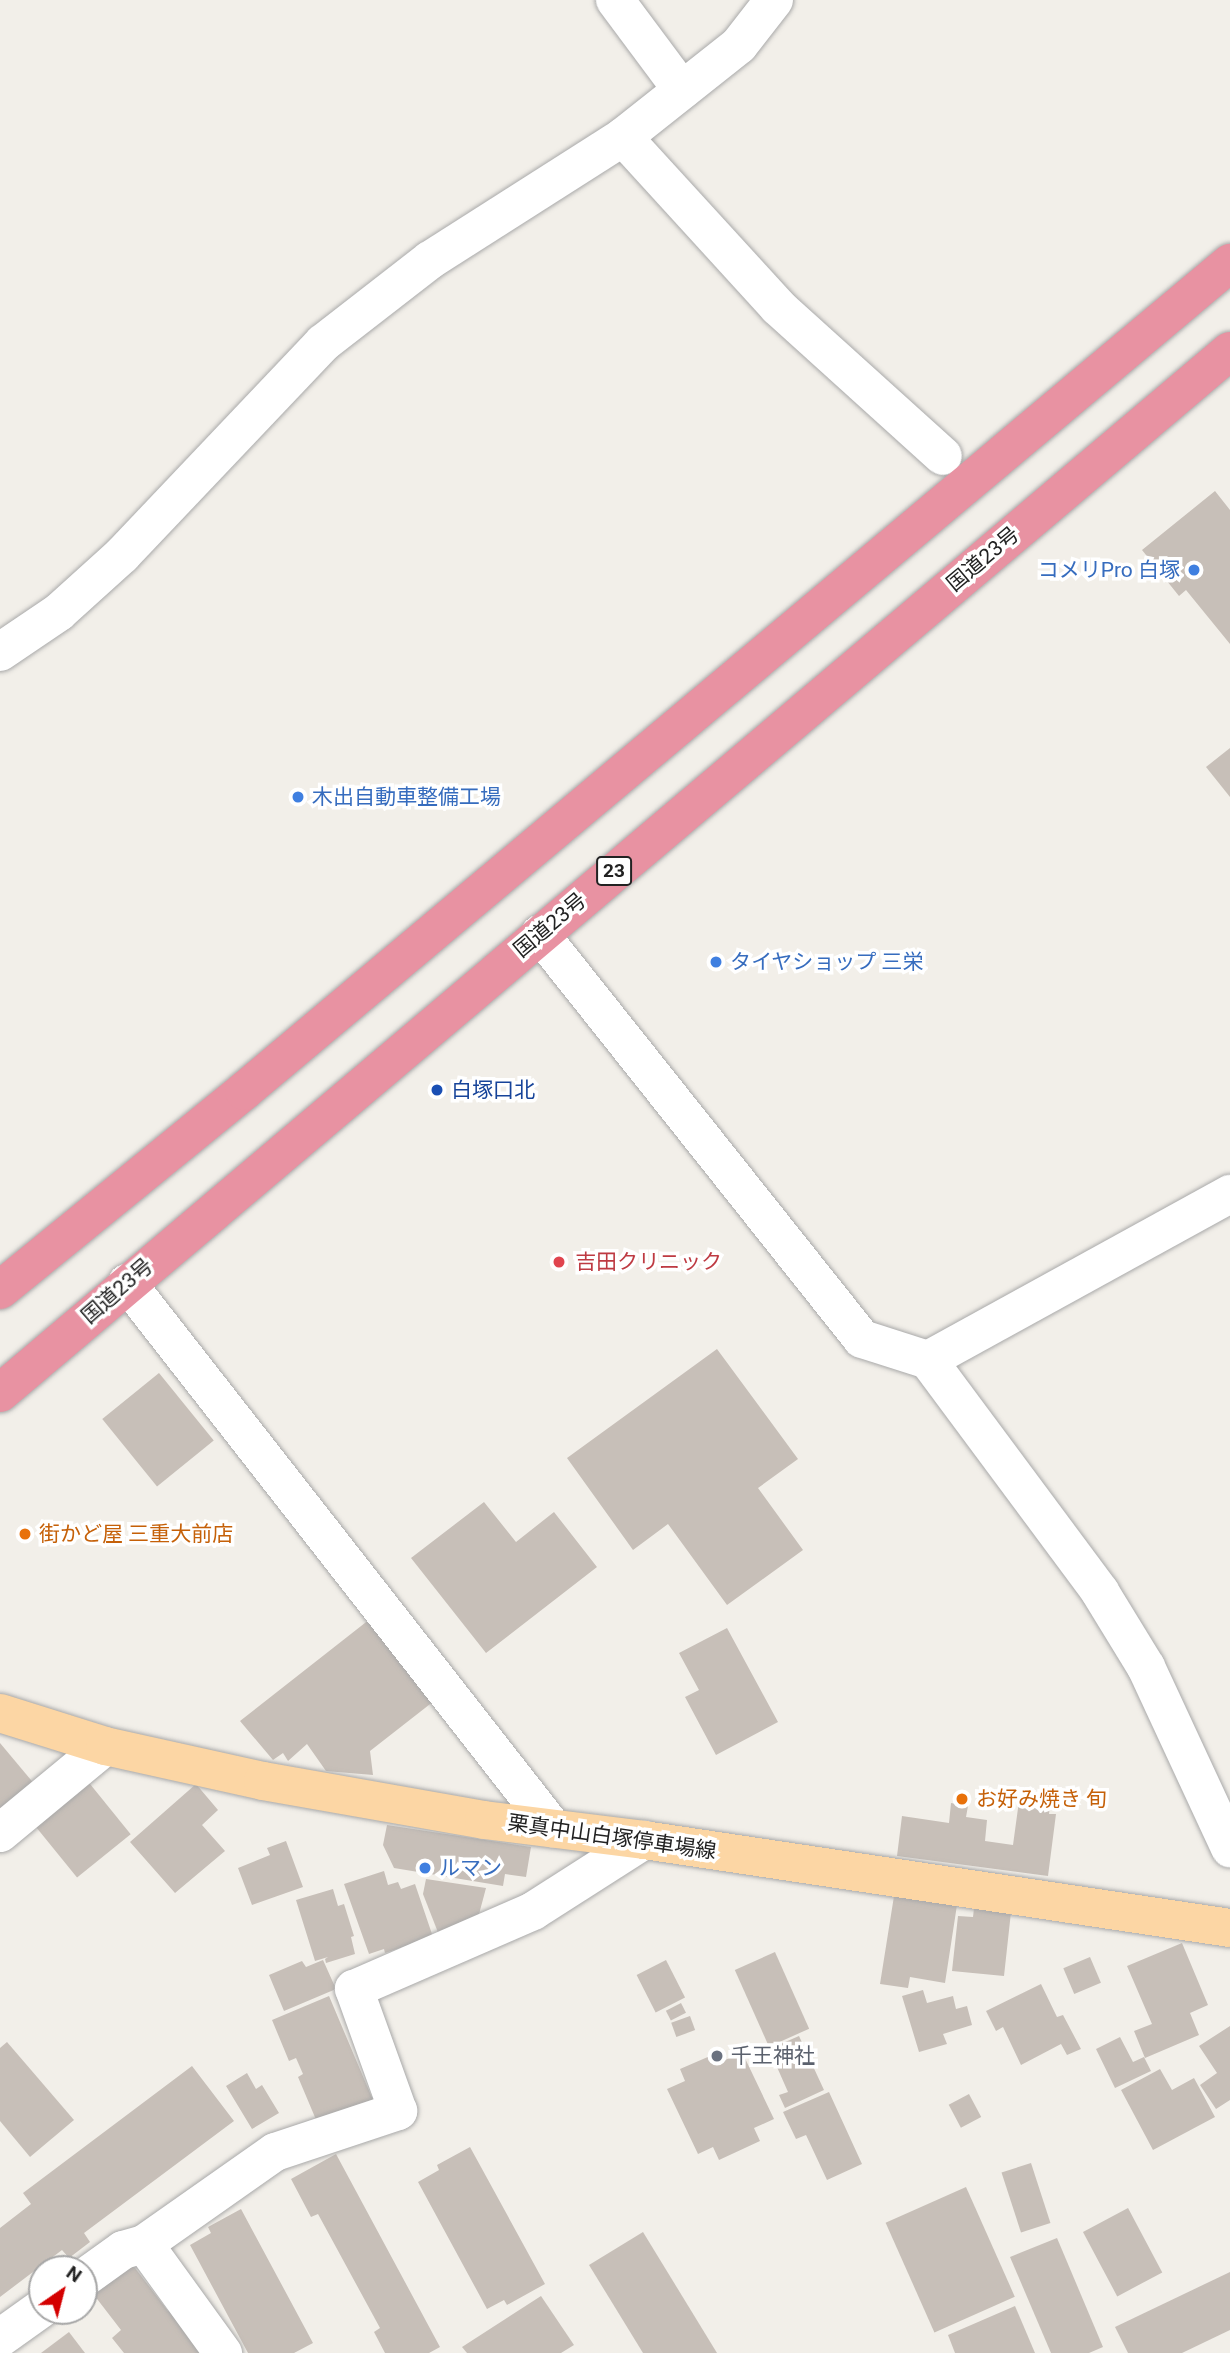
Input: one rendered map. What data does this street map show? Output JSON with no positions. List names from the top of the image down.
{
  "streets": {
    "highway": ["国道23号", "23"],
    "main road": ["栗真中山白塚停車場線"]
  },
  "places": [
    "コメリPro 白塚",
    "木出自動車整備工場",
    "タイヤショップ 三栄",
    "白塚口北",
    "吉田クリニック",
    "街かど屋 三重大前店",
    "お好み焼き 旬",
    "ルマン",
    "千王神社"
  ],
  "north": "top right"
}
